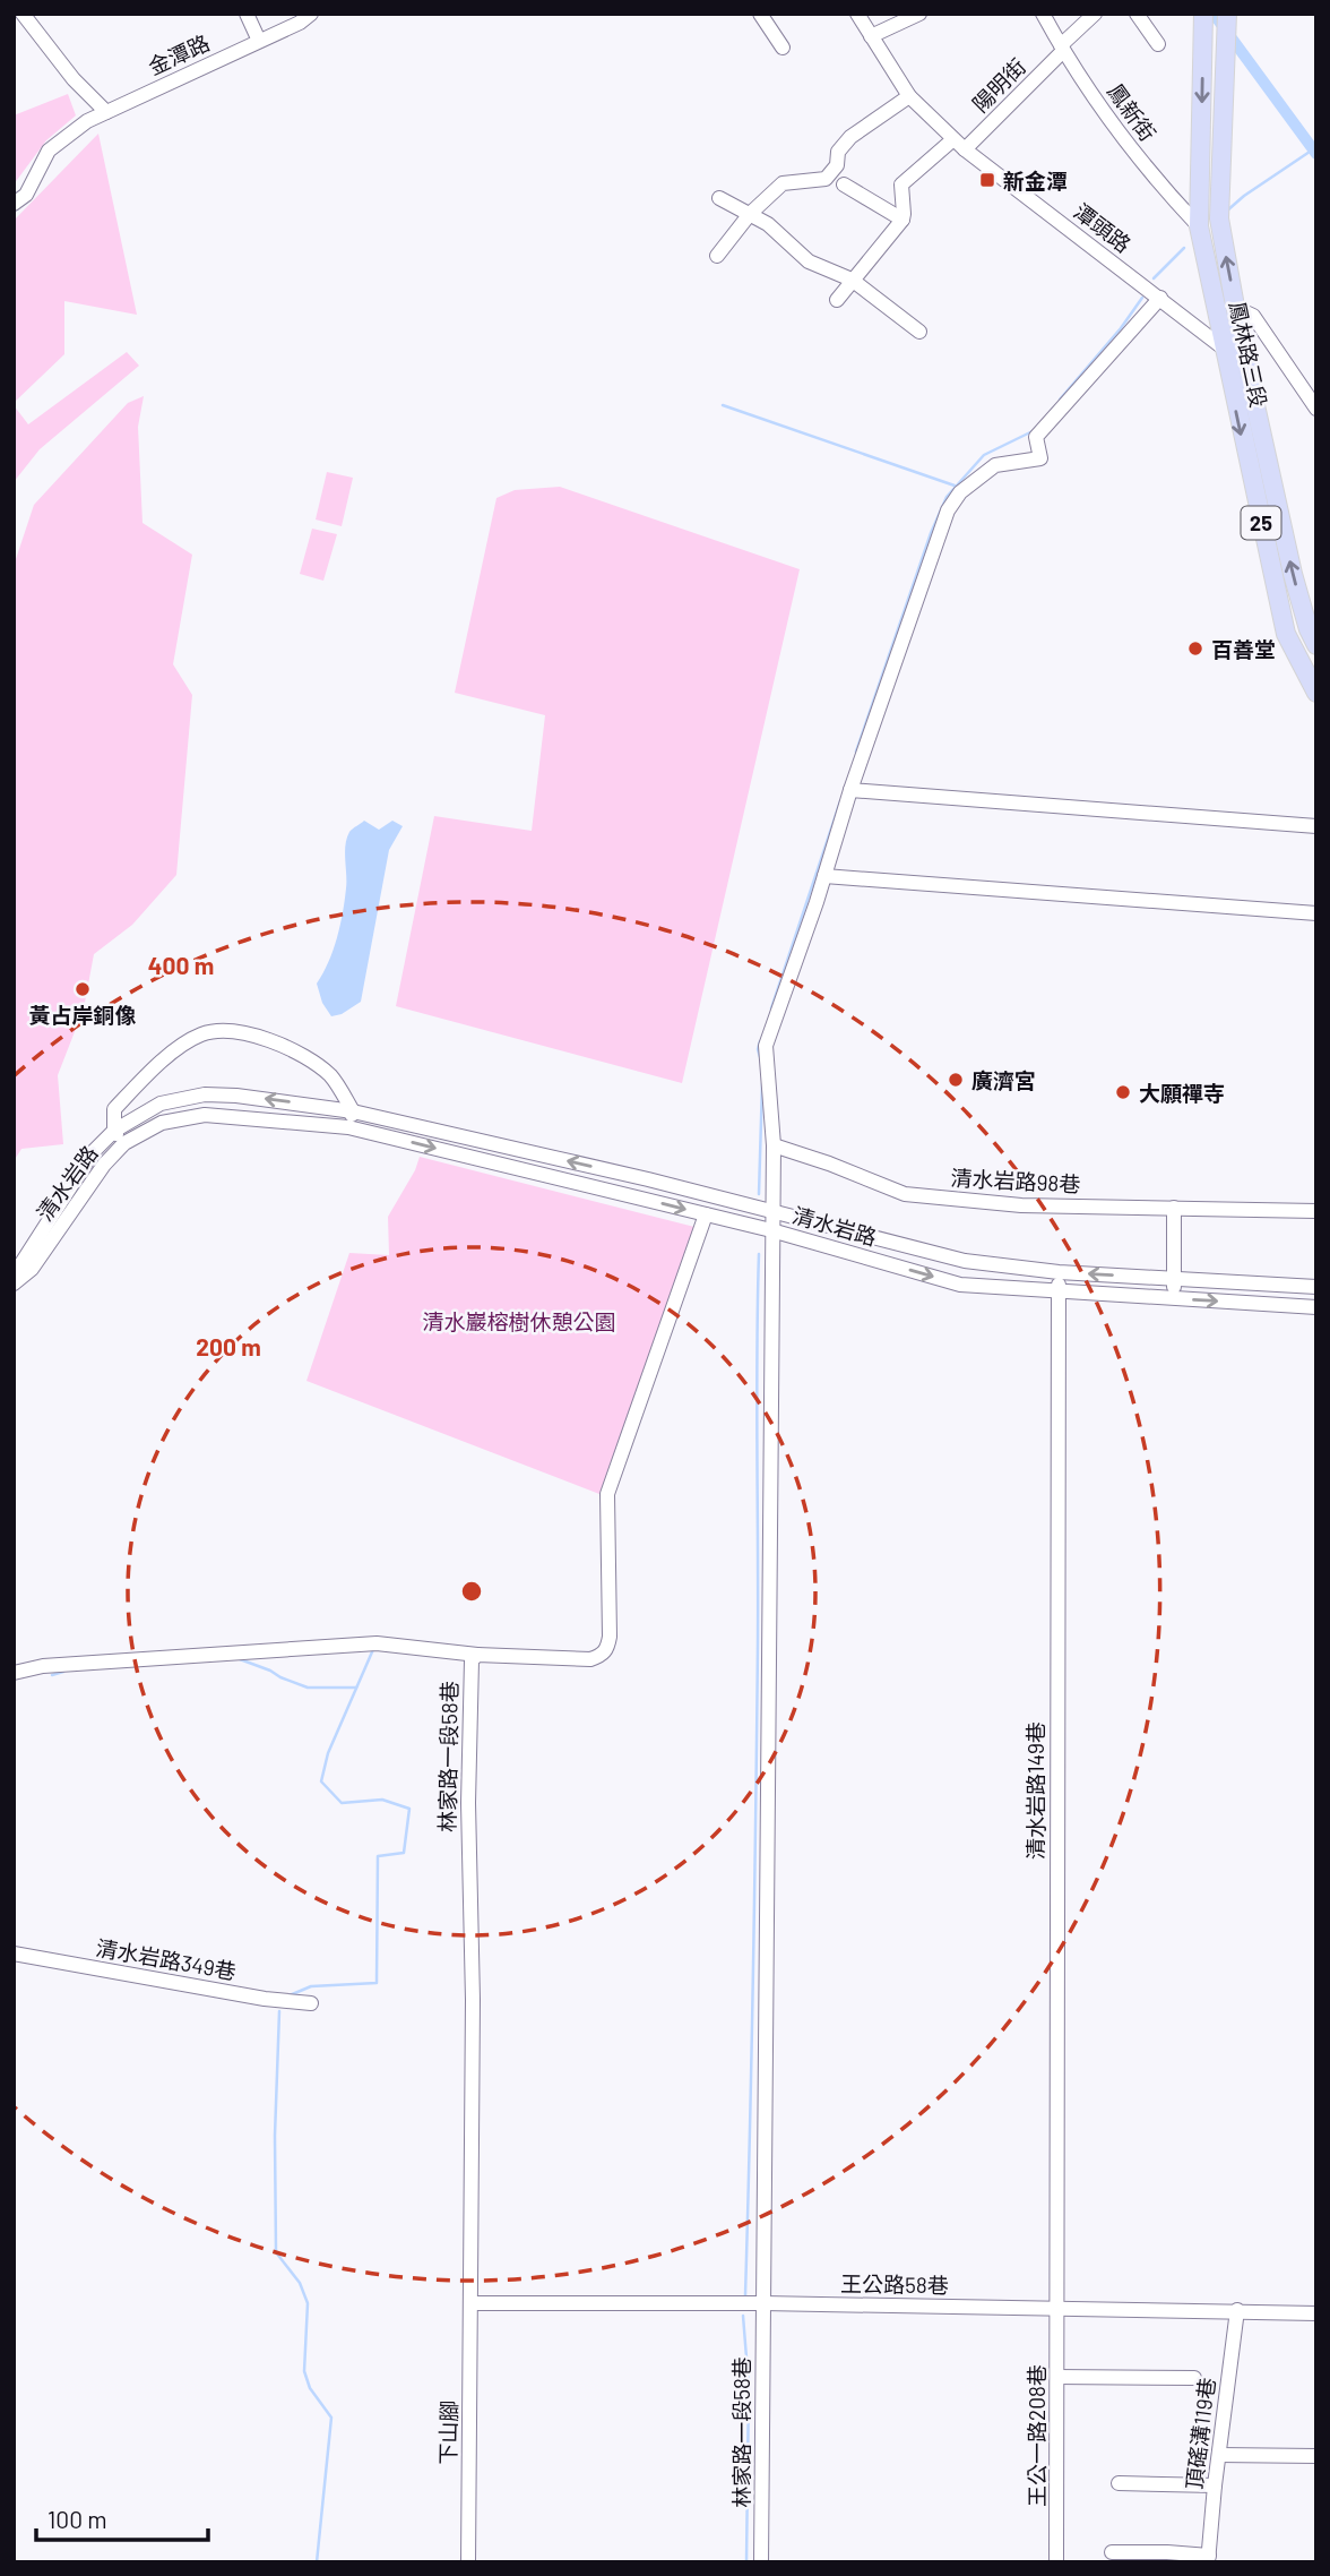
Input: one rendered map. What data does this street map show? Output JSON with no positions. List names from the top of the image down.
{
  "streets": {
    "main road": ["鳳林路三段", "25"],
    "street": [
      "金潭路",
      "陽明街",
      "鳳新街",
      "潭頭路",
      "清水岩路98巷",
      "清水岩路",
      "林家路一段58巷",
      "清水岩路149巷",
      "清水岩路349巷",
      "王公路58巷",
      "下山腳",
      "頂磘溝119巷",
      "王公一路208巷"
    ]
  },
  "crossings": [
    ["陽明街", "鳳新街"],
    ["陽明街", "潭頭路"],
    ["鳳新街", "鳳林路三段"],
    ["潭頭路", "鳳林路三段"],
    ["潭頭路", "林家路一段58巷"],
    ["清水岩路98巷", "林家路一段58巷"],
    ["清水岩路", "林家路一段58巷"],
    ["清水岩路", "清水岩路149巷"],
    ["林家路一段58巷", "王公路58巷"],
    ["林家路一段58巷", "下山腳"],
    ["清水岩路149巷", "王公路58巷"],
    ["清水岩路149巷", "王公一路208巷"],
    ["王公路58巷", "下山腳"],
    ["王公路58巷", "頂磘溝119巷"],
    ["王公路58巷", "王公一路208巷"]
  ],
  "parks": ["清水巖榕樹休憩公園"],
  "places": {
    "transit": ["新金潭"],
    "other": [
      "百善堂",
      "黃占岸銅像",
      "廣濟宮",
      "大願禪寺"
    ]
  },
  "scale_bar": "100 m",
  "rings": ["400 m", "200 m"]
}
